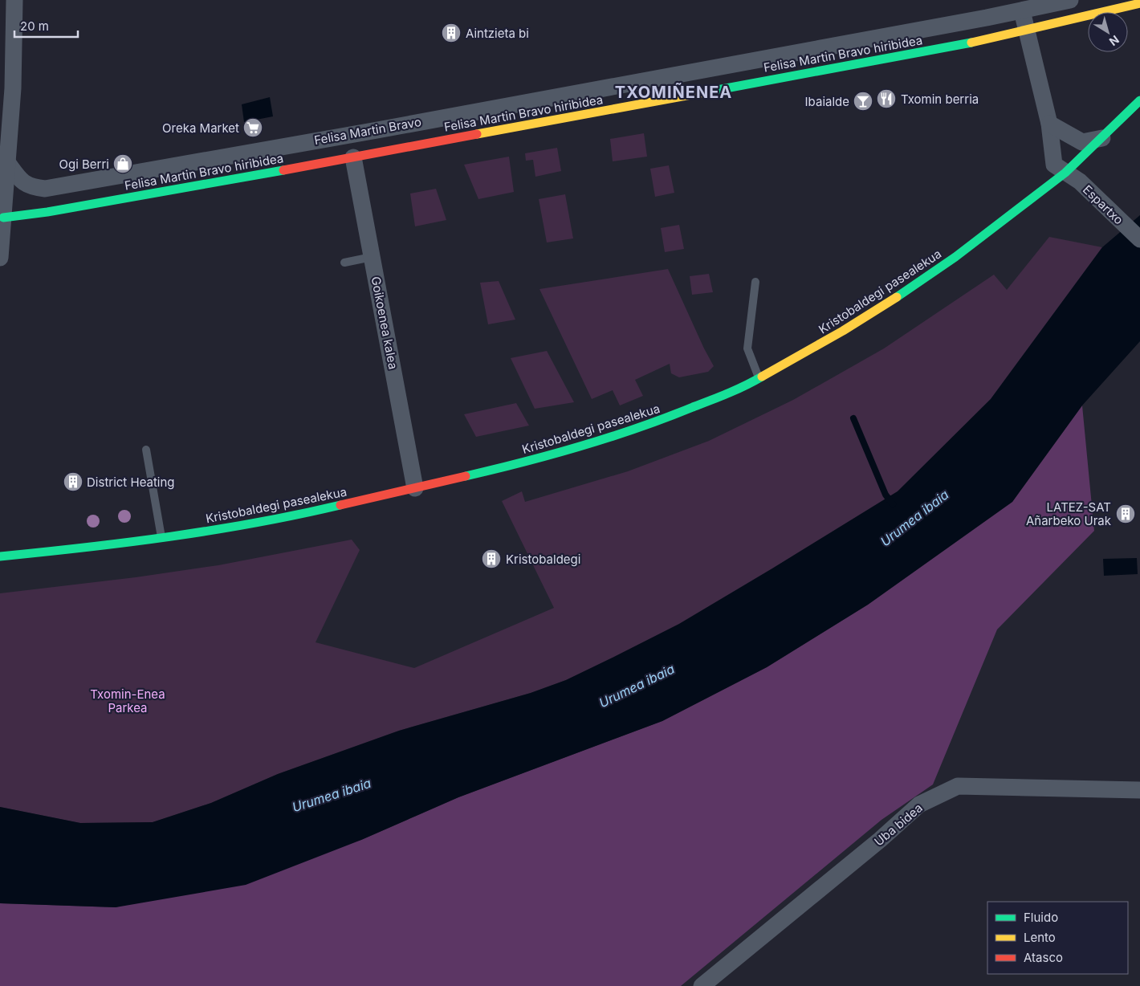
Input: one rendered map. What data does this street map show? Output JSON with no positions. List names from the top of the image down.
{
  "streets": {
    "street": [
      "Felisa Martin Bravo hiribidea",
      "Felisa Martin Bravo",
      "Espartxo",
      "Kristobaldegi pasealekua",
      "Goikoenea kalea",
      "Uba bidea"
    ]
  },
  "crossings": [
    ["Felisa Martin Bravo hiribidea", "Espartxo"],
    ["Felisa Martin Bravo hiribidea", "Goikoenea kalea"],
    ["Felisa Martin Bravo", "Espartxo"],
    ["Espartxo", "Kristobaldegi pasealekua"],
    ["Kristobaldegi pasealekua", "Goikoenea kalea"]
  ],
  "districts": ["TXOMIÑENEA"],
  "water": ["Urumea ibaia"],
  "parks": ["Txomin-Enea Parkea"],
  "places": {
    "building": [
      "Aintzieta bi",
      "District Heating",
      "LATEZ-SAT Añarbeko Urak",
      "Kristobaldegi"
    ],
    "restaurant": ["Txomin berria"],
    "bar": ["Ibaialde"],
    "supermarket": ["Oreka Market"],
    "shop": ["Ogi Berri"]
  },
  "legend": ["Fluido", "Lento", "Atasco"],
  "scale_bar": "20 m",
  "north": "bottom right"
}
